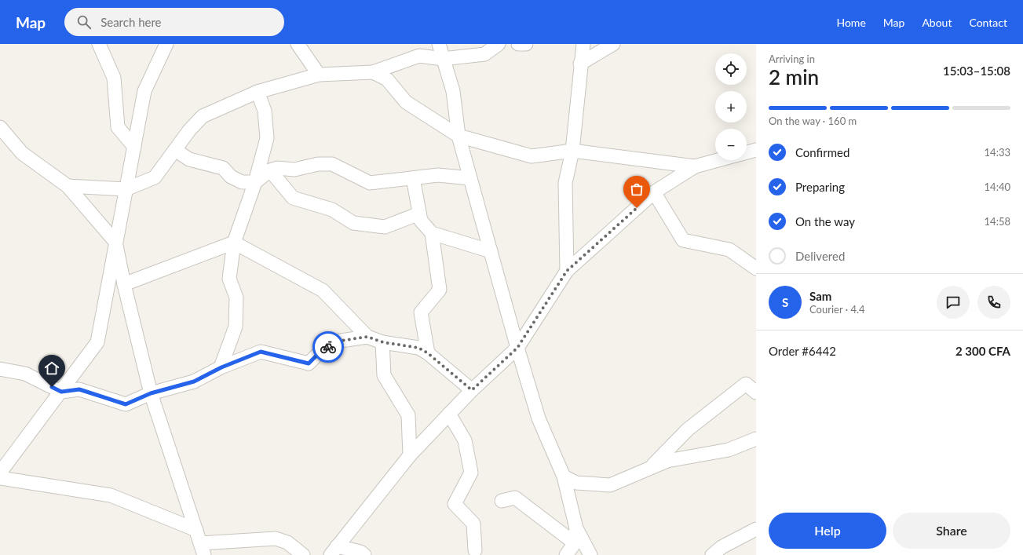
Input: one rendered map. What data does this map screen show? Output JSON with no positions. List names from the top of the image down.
{
  "page": {
    "header": "Map",
    "search": "Search here",
    "nav": [
      "Home",
      "Map",
      "About",
      "Contact"
    ],
    "heading": ["2 min", "Arriving in", "15:03–15:08"],
    "panel": [
      "Sam",
      "Courier · 4.4",
      "Order #6442",
      "2 300 CFA"
    ],
    "map_buttons": ["+", "−"],
    "bar": "On the way · 160 m",
    "list": [
      ["Confirmed", "14:33"],
      ["Preparing", "14:40"],
      ["On the way", "14:58"],
      "Delivered"
    ],
    "round": "S",
    "buttons": ["Help", "Share"]
  }
}
